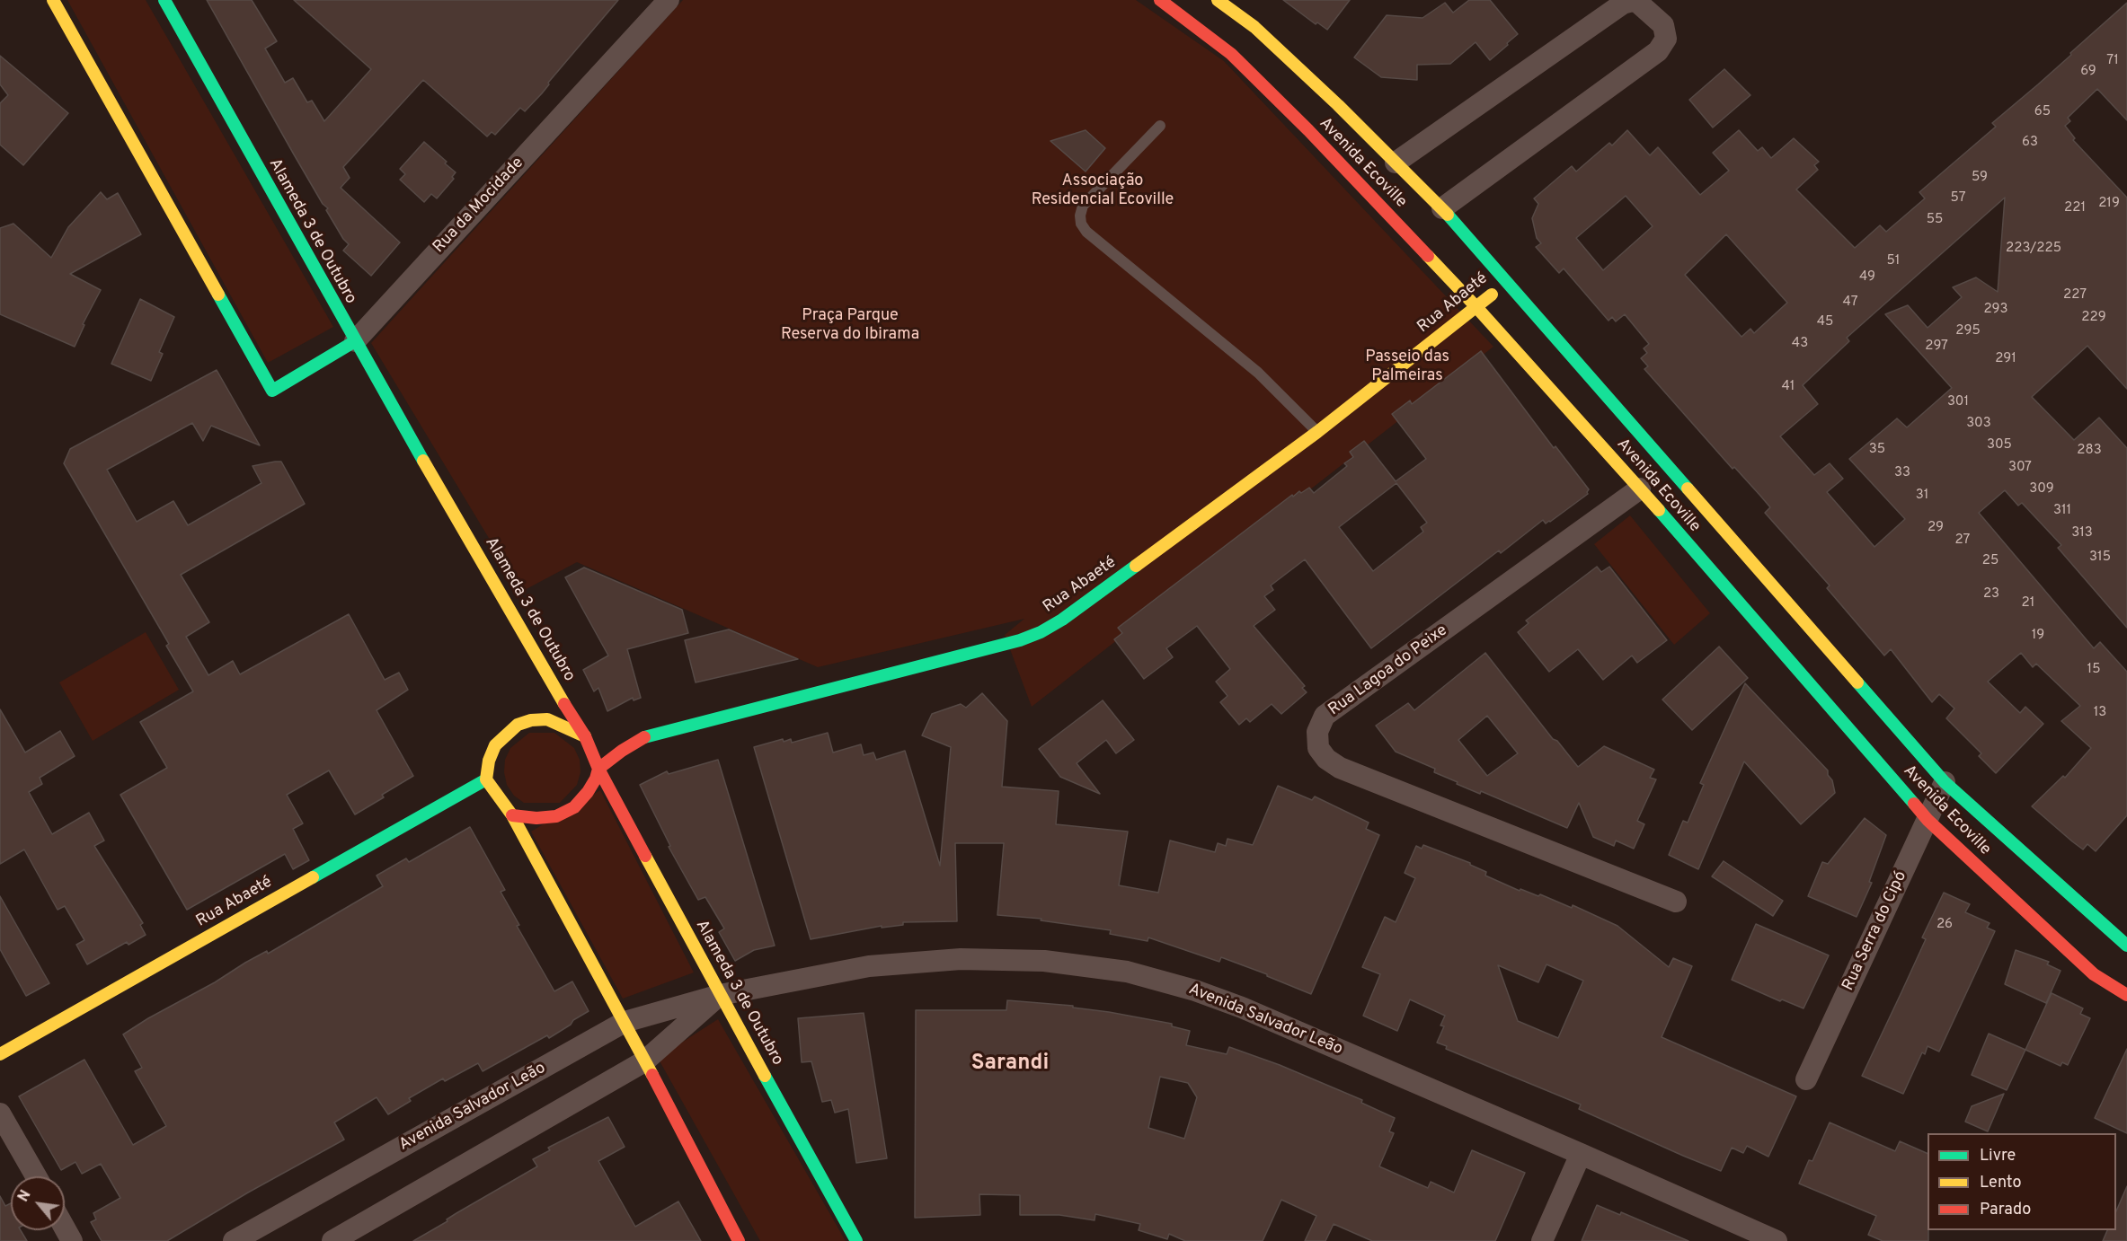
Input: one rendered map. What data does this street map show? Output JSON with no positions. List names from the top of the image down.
{
  "streets": {
    "street": [
      "Avenida Ecoville",
      "Rua da Mocidade",
      "Alameda 3 de Outubro",
      "Rua Abaeté",
      "Rua Lagoa do Peixe",
      "Rua Serra do Cipó",
      "Avenida Salvador Leão"
    ]
  },
  "crossings": [
    ["Avenida Ecoville", "Rua Abaeté"],
    ["Avenida Ecoville", "Rua Lagoa do Peixe"],
    ["Avenida Ecoville", "Rua Serra do Cipó"],
    ["Rua da Mocidade", "Alameda 3 de Outubro"],
    ["Alameda 3 de Outubro", "Rua Abaeté"],
    ["Alameda 3 de Outubro", "Avenida Salvador Leão"]
  ],
  "districts": ["Sarandi"],
  "parks": ["Associação Residencial Ecoville", "Praça Parque Reserva do Ibirama", "Passeio das Palmeiras"],
  "house_numbers": [
    "71",
    "69",
    "65",
    "63",
    "59",
    "57",
    "219",
    "221",
    "55",
    "223/225",
    "51",
    "49",
    "227",
    "47",
    "293",
    "229",
    "45",
    "295",
    "43",
    "297",
    "291",
    "41",
    "301",
    "303",
    "305",
    "35",
    "283",
    "307",
    "33",
    "309",
    "31",
    "311",
    "29",
    "313",
    "27",
    "315",
    "25",
    "23",
    "21",
    "19",
    "15",
    "13",
    "26"
  ],
  "legend": ["Livre", "Lento", "Parado"],
  "north": "top left"
}
